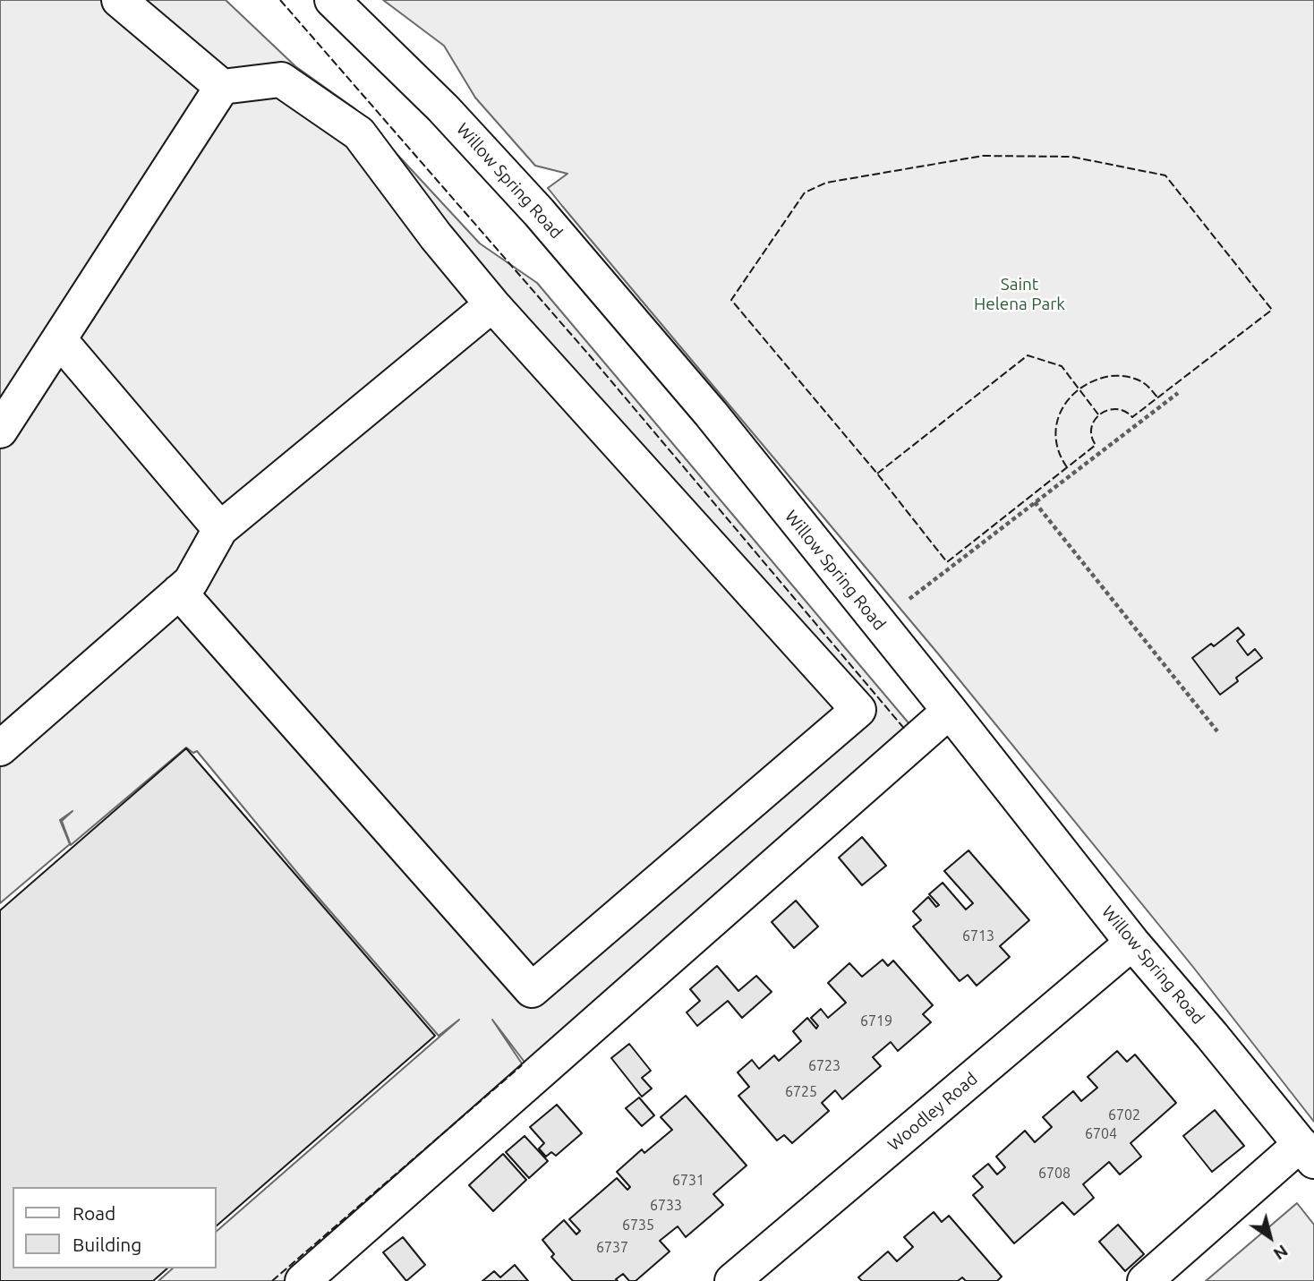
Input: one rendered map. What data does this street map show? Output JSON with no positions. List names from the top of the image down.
{
  "streets": {
    "street": ["Willow Spring Road", "Woodley Road"]
  },
  "crossings": [
    ["Willow Spring Road", "Woodley Road"]
  ],
  "parks": ["Saint Helena Park"],
  "house_numbers": [
    "6713",
    "6719",
    "6723",
    "6725",
    "6702",
    "6704",
    "6708",
    "6731",
    "6733",
    "6735",
    "6737"
  ],
  "legend": ["Road", "Building"],
  "north": "bottom right"
}
